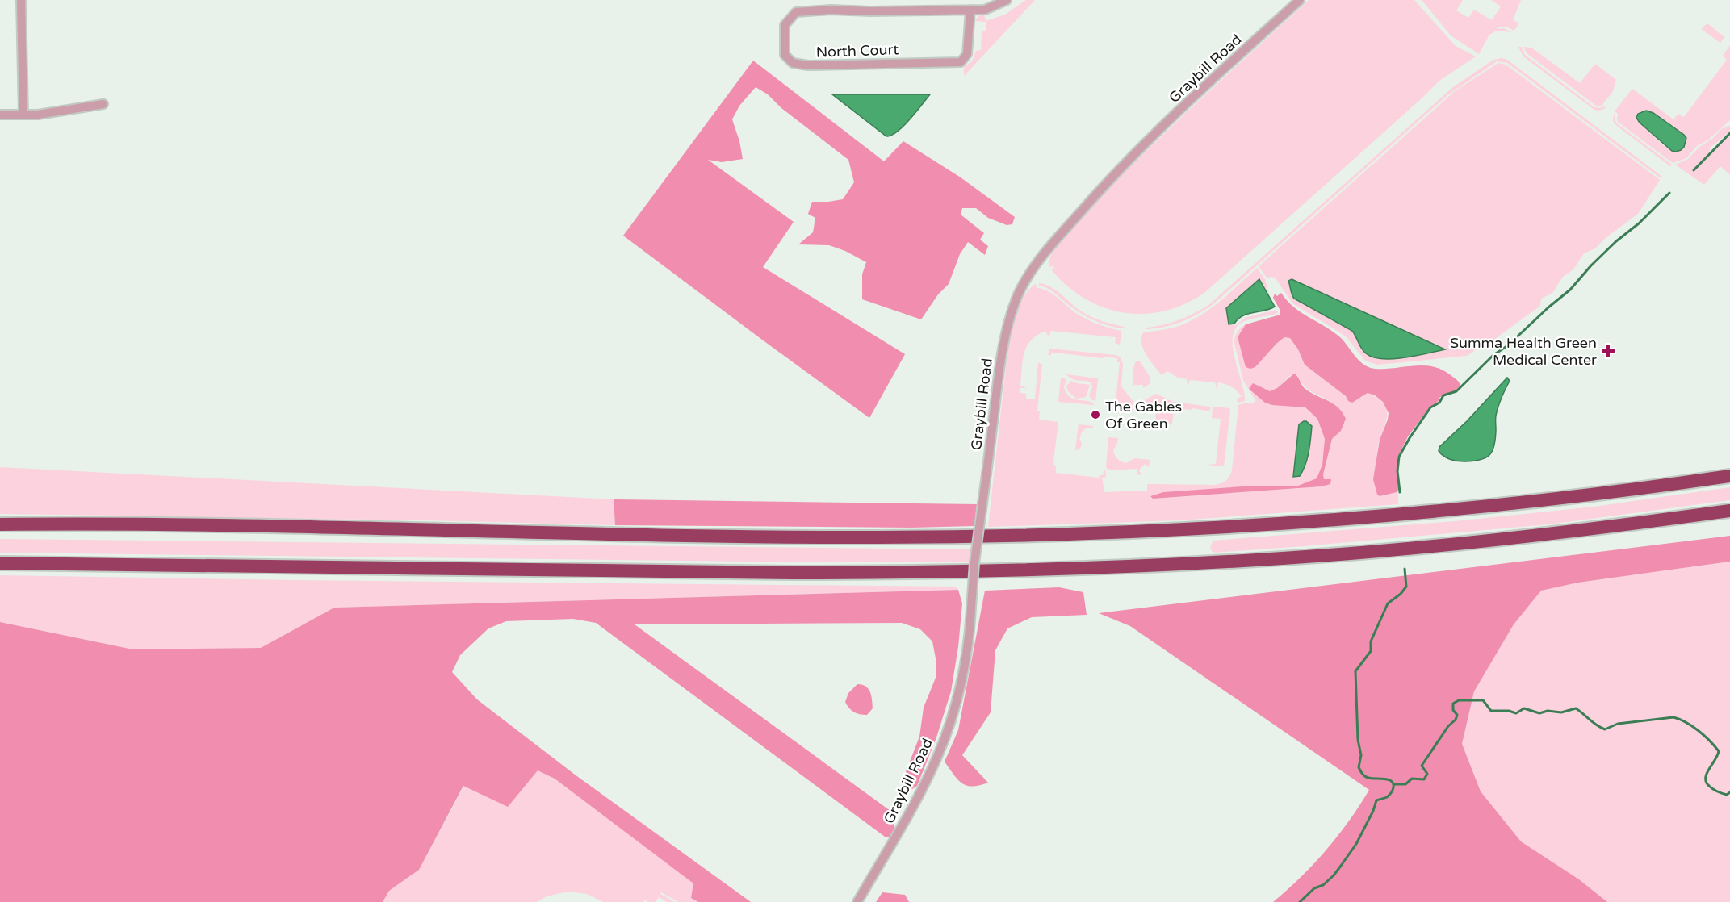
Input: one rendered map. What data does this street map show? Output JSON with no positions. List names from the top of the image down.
{
  "streets": {
    "street": ["North Court", "Graybill Road"]
  },
  "places": {
    "health": ["Summa Health Green Medical Center"],
    "other": ["The Gables Of Green"]
  }
}
